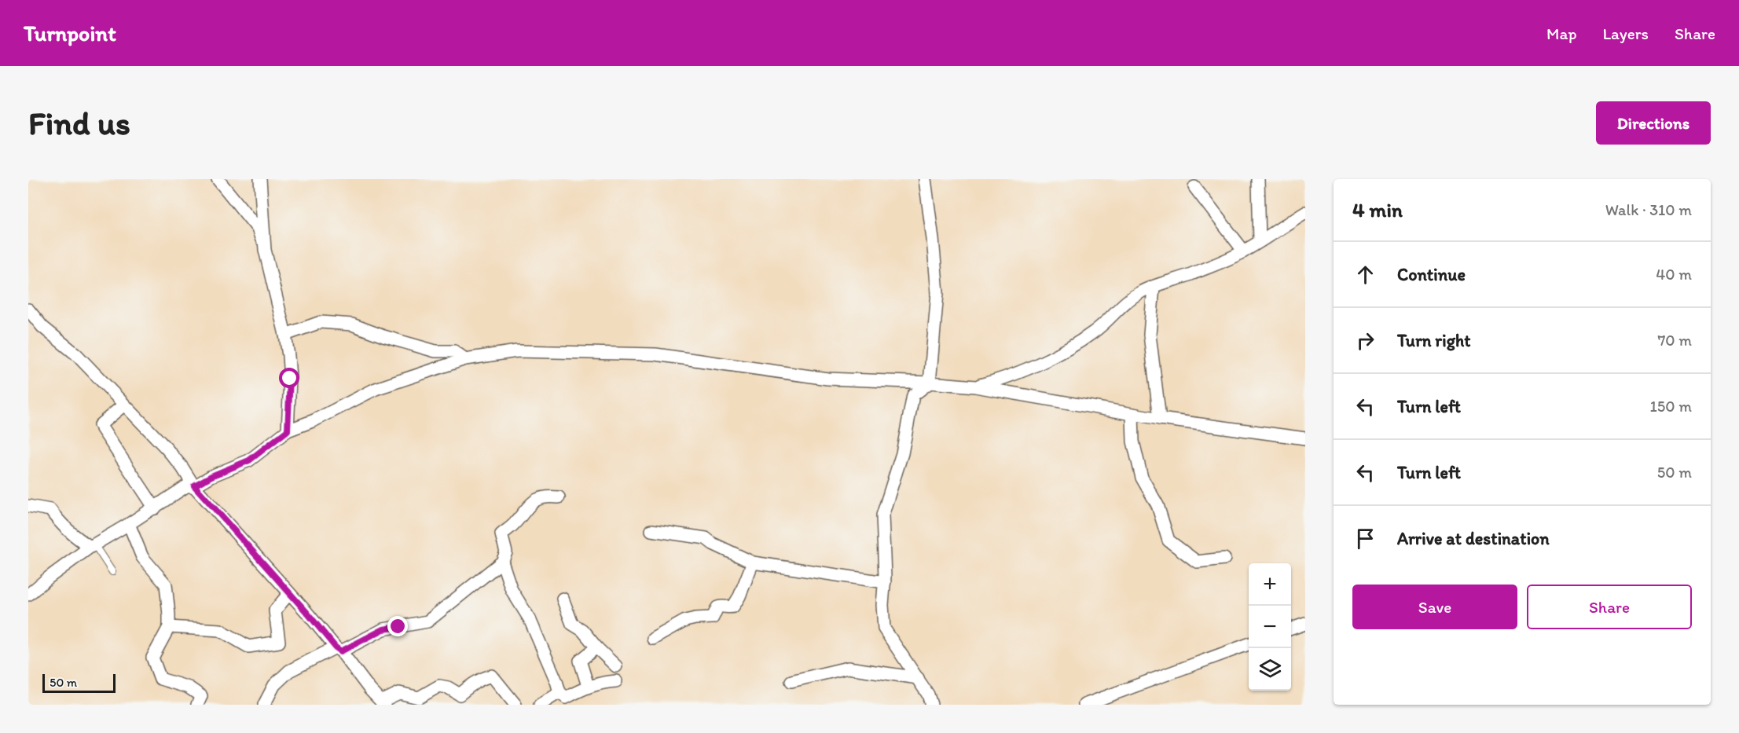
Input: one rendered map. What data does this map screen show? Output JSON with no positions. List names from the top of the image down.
{
  "scale_bar": "50 m",
  "page": {
    "header": "Turnpoint",
    "nav": ["Map", "Layers", "Share"],
    "buttons": [
      "Directions",
      ["Save", "Share"]
    ],
    "title": "Find us",
    "heading": ["4 min", "Walk · 310 m"],
    "list": [
      ["Continue", "40 m"],
      ["Turn right", "70 m"],
      ["Turn left", "150 m"],
      ["Turn left", "50 m"],
      "Arrive at destination"
    ],
    "map_buttons": ["+", "−"],
    "scale": "50 m"
  }
}
